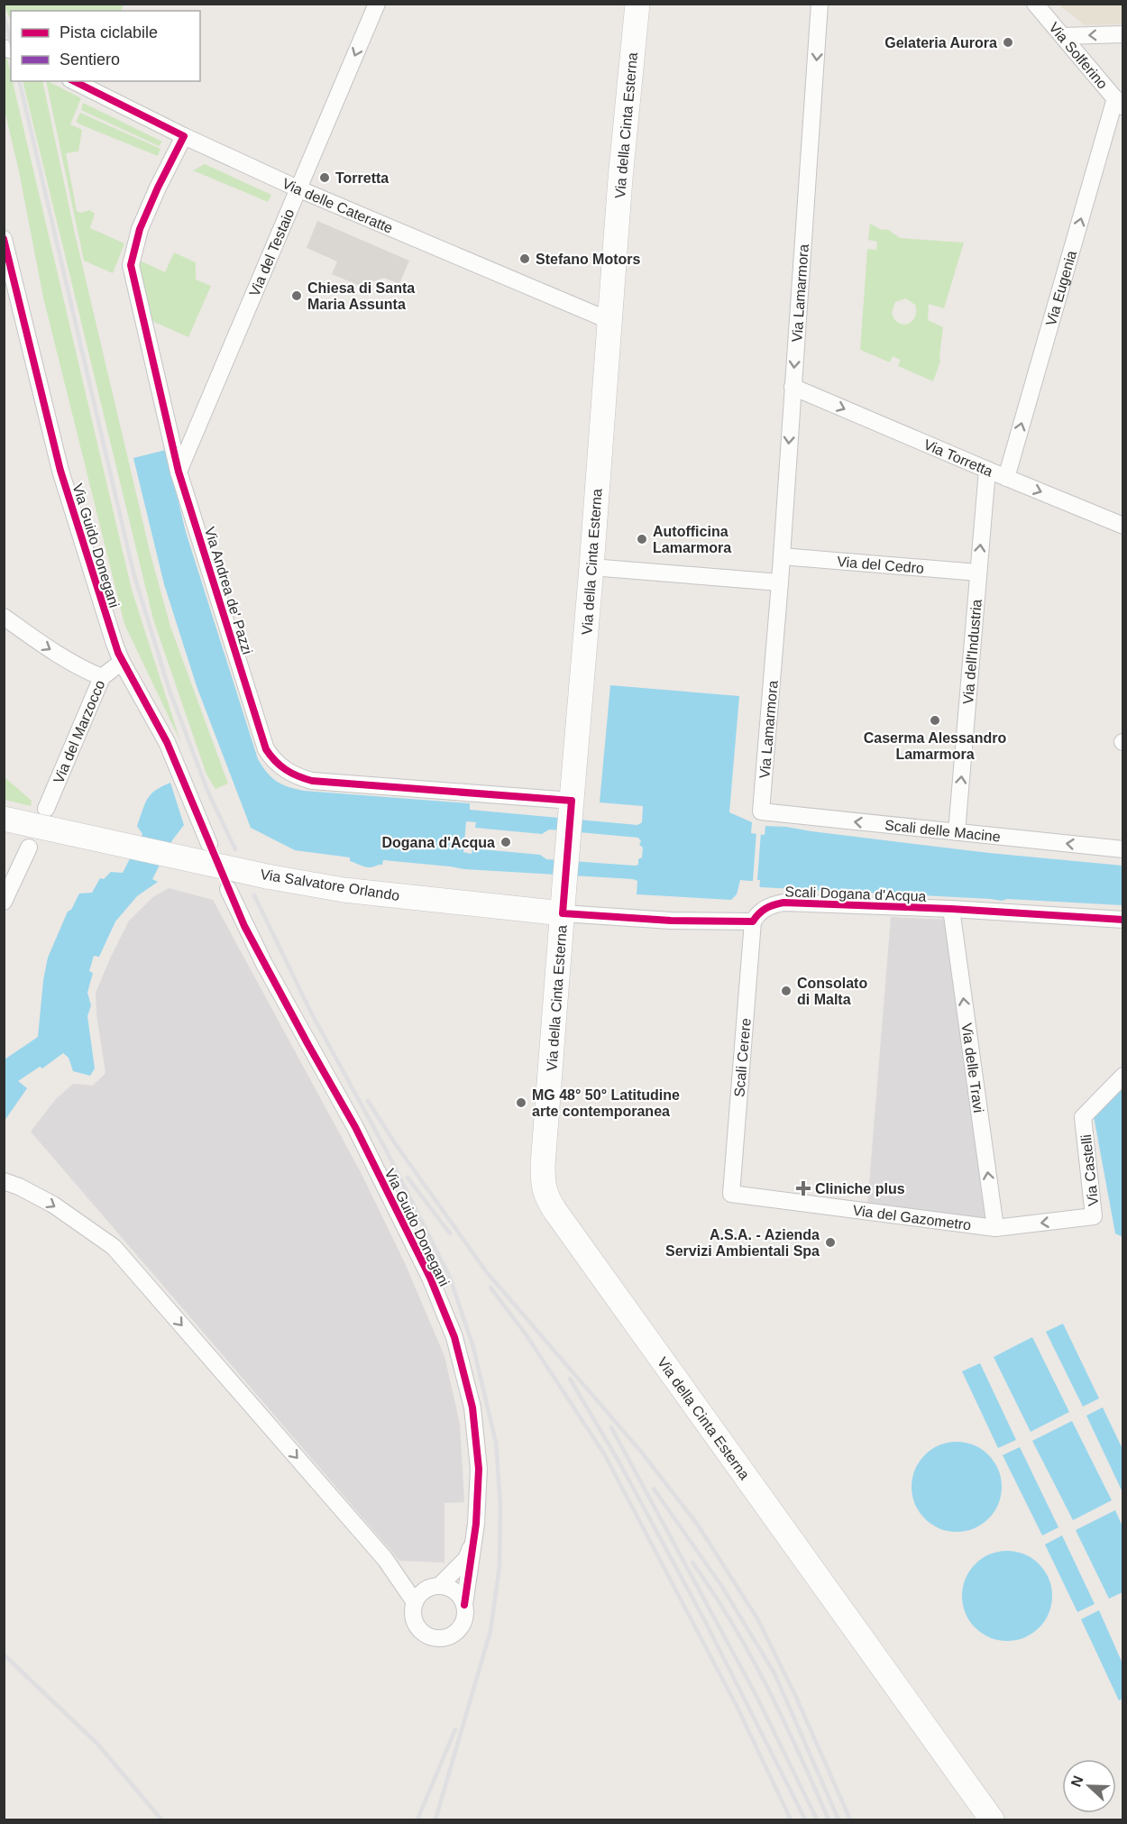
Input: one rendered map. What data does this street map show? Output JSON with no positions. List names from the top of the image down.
{
  "streets": {
    "main road": ["Via della Cinta Esterna", "Via Salvatore Orlando"],
    "street": [
      "Via Solferino",
      "Via delle Cateratte",
      "Via del Testaio",
      "Via Eugenia",
      "Via Lamarmora",
      "Via Torretta",
      "Via Guido Donegani",
      "Via del Cedro",
      "Via Andrea de' Pazzi",
      "Via dell'Industria",
      "Via del Marzocco",
      "Scali delle Macine",
      "Scali Dogana d'Acqua",
      "Scali Cerere",
      "Via delle Travi",
      "Via Castelli",
      "Via del Gazometro"
    ]
  },
  "crossings": [
    ["Via Solferino", "Via Eugenia"],
    ["Via della Cinta Esterna", "Via delle Cateratte"],
    ["Via della Cinta Esterna", "Via Andrea de' Pazzi"],
    ["Via della Cinta Esterna", "Via Salvatore Orlando"],
    ["Via delle Cateratte", "Via del Testaio"],
    ["Via delle Cateratte", "Via Andrea de' Pazzi"],
    ["Via del Testaio", "Via Andrea de' Pazzi"],
    ["Via Eugenia", "Via Torretta"],
    ["Via Lamarmora", "Via Torretta"],
    ["Via Lamarmora", "Via del Cedro"],
    ["Via Lamarmora", "Scali delle Macine"],
    ["Via Torretta", "Via dell'Industria"],
    ["Via Guido Donegani", "Via del Marzocco"],
    ["Via del Cedro", "Via dell'Industria"],
    ["Via dell'Industria", "Scali delle Macine"],
    ["Scali Dogana d'Acqua", "Scali Cerere"],
    ["Scali Dogana d'Acqua", "Via delle Travi"],
    ["Scali Cerere", "Via del Gazometro"],
    ["Via delle Travi", "Via del Gazometro"],
    ["Via Castelli", "Via del Gazometro"]
  ],
  "one_way": [
    "Via del Testaio",
    "Via Eugenia",
    "Via Lamarmora",
    "Via Torretta",
    "Via dell'Industria",
    "Scali delle Macine",
    "Via delle Travi"
  ],
  "places": {
    "other": [
      "Gelateria Aurora",
      "Torretta",
      "Stefano Motors",
      "Chiesa di Santa Maria Assunta",
      "Autofficina Lamarmora",
      "Caserma Alessandro Lamarmora",
      "Dogana d'Acqua",
      "Consolato di Malta",
      "MG 48° 50° Latitudine arte contemporanea",
      "A.S.A. - Azienda Servizi Ambientali Spa"
    ],
    "health": ["Cliniche plus"]
  },
  "legend": ["Pista ciclabile", "Sentiero"],
  "north": "left"
}
